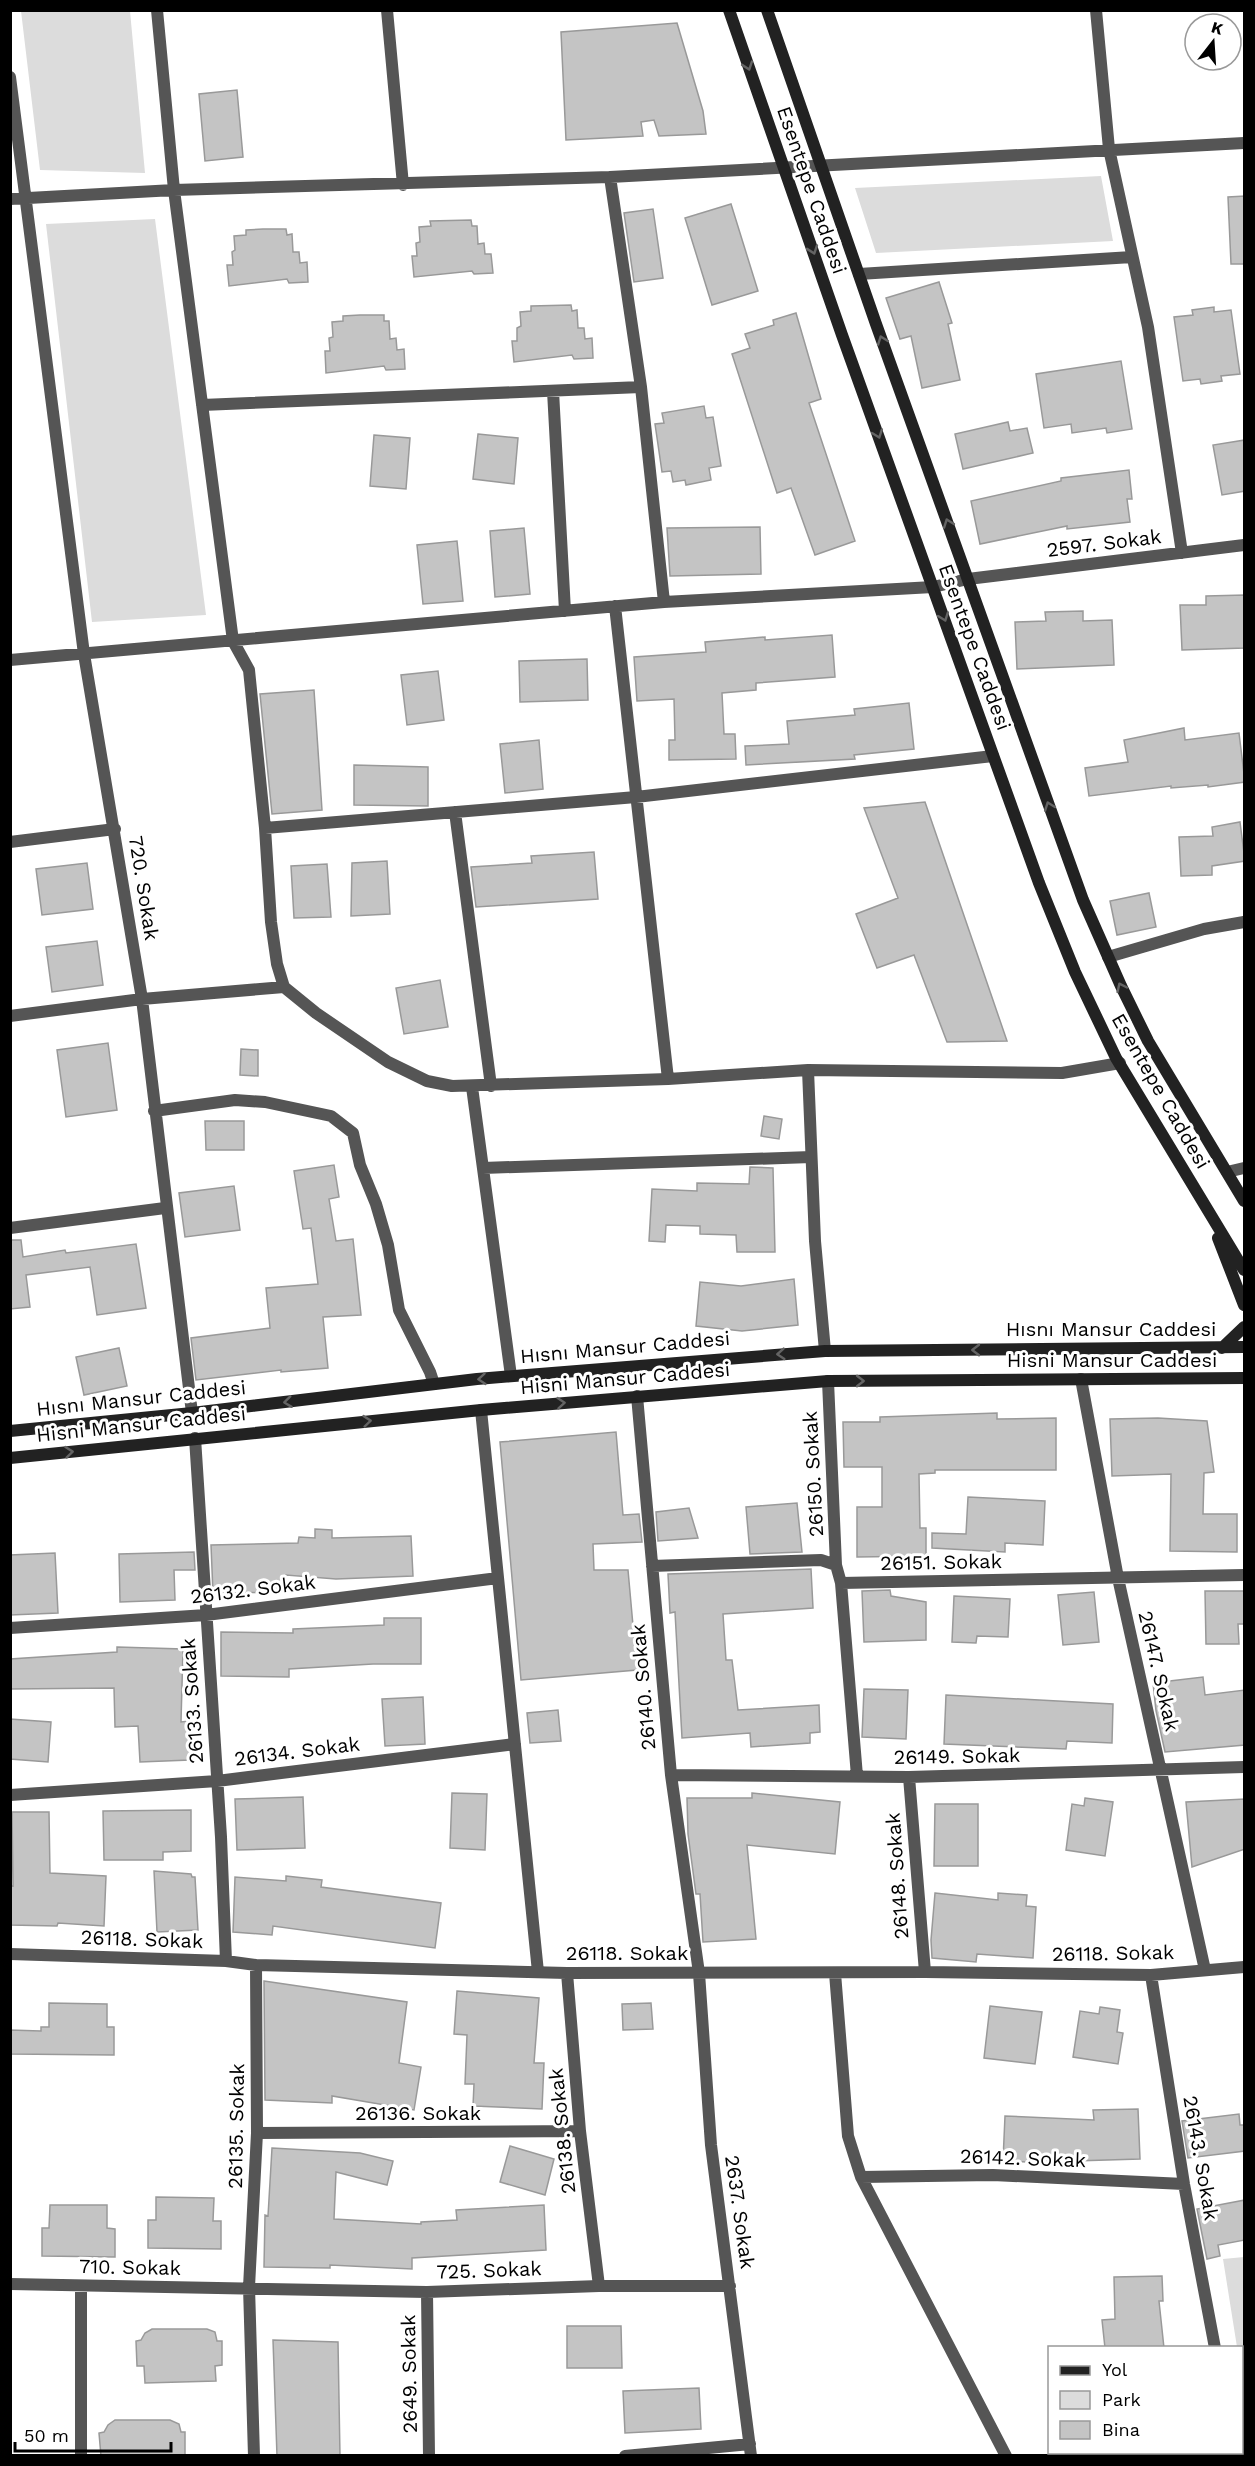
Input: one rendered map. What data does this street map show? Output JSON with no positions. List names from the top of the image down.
{
  "streets": {
    "main road": ["Esentepe Caddesi", "Hısnı Mansur Caddesi", "Hisni Mansur Caddesi"],
    "street": [
      "2597. Sokak",
      "720. Sokak",
      "26150. Sokak",
      "26151. Sokak",
      "26132. Sokak",
      "26147. Sokak",
      "26140. Sokak",
      "26133. Sokak",
      "26134. Sokak",
      "26149. Sokak",
      "26148. Sokak",
      "26118. Sokak",
      "26136. Sokak",
      "26135. Sokak",
      "26138. Sokak",
      "26142. Sokak",
      "26143. Sokak",
      "2637. Sokak",
      "710. Sokak",
      "725. Sokak",
      "2649. Sokak"
    ]
  },
  "crossings": [
    ["Esentepe Caddesi", "2597. Sokak"],
    ["2597. Sokak", "720. Sokak"],
    ["720. Sokak", "Hısnı Mansur Caddesi"],
    ["Hisni Mansur Caddesi", "26150. Sokak"],
    ["Hisni Mansur Caddesi", "26147. Sokak"],
    ["Hisni Mansur Caddesi", "26140. Sokak"],
    ["Hisni Mansur Caddesi", "26133. Sokak"],
    ["26151. Sokak", "26147. Sokak"],
    ["26132. Sokak", "26133. Sokak"],
    ["26147. Sokak", "26149. Sokak"],
    ["26147. Sokak", "26118. Sokak"],
    ["26140. Sokak", "26149. Sokak"],
    ["26140. Sokak", "26118. Sokak"],
    ["26140. Sokak", "2637. Sokak"],
    ["26133. Sokak", "26134. Sokak"],
    ["26133. Sokak", "26118. Sokak"],
    ["26149. Sokak", "26148. Sokak"],
    ["26148. Sokak", "26118. Sokak"],
    ["26118. Sokak", "26135. Sokak"],
    ["26118. Sokak", "26138. Sokak"],
    ["26118. Sokak", "26143. Sokak"],
    ["26118. Sokak", "2637. Sokak"],
    ["26136. Sokak", "26135. Sokak"],
    ["26136. Sokak", "26138. Sokak"],
    ["26135. Sokak", "710. Sokak"],
    ["26135. Sokak", "725. Sokak"],
    ["26138. Sokak", "725. Sokak"],
    ["26142. Sokak", "26143. Sokak"],
    ["2637. Sokak", "725. Sokak"],
    ["710. Sokak", "725. Sokak"],
    ["725. Sokak", "2649. Sokak"]
  ],
  "one_way": ["Hısnı Mansur Caddesi", "Hisni Mansur Caddesi"],
  "legend": ["Yol", "Park", "Bina"],
  "scale_bar": "50 m",
  "north": "top"
}
